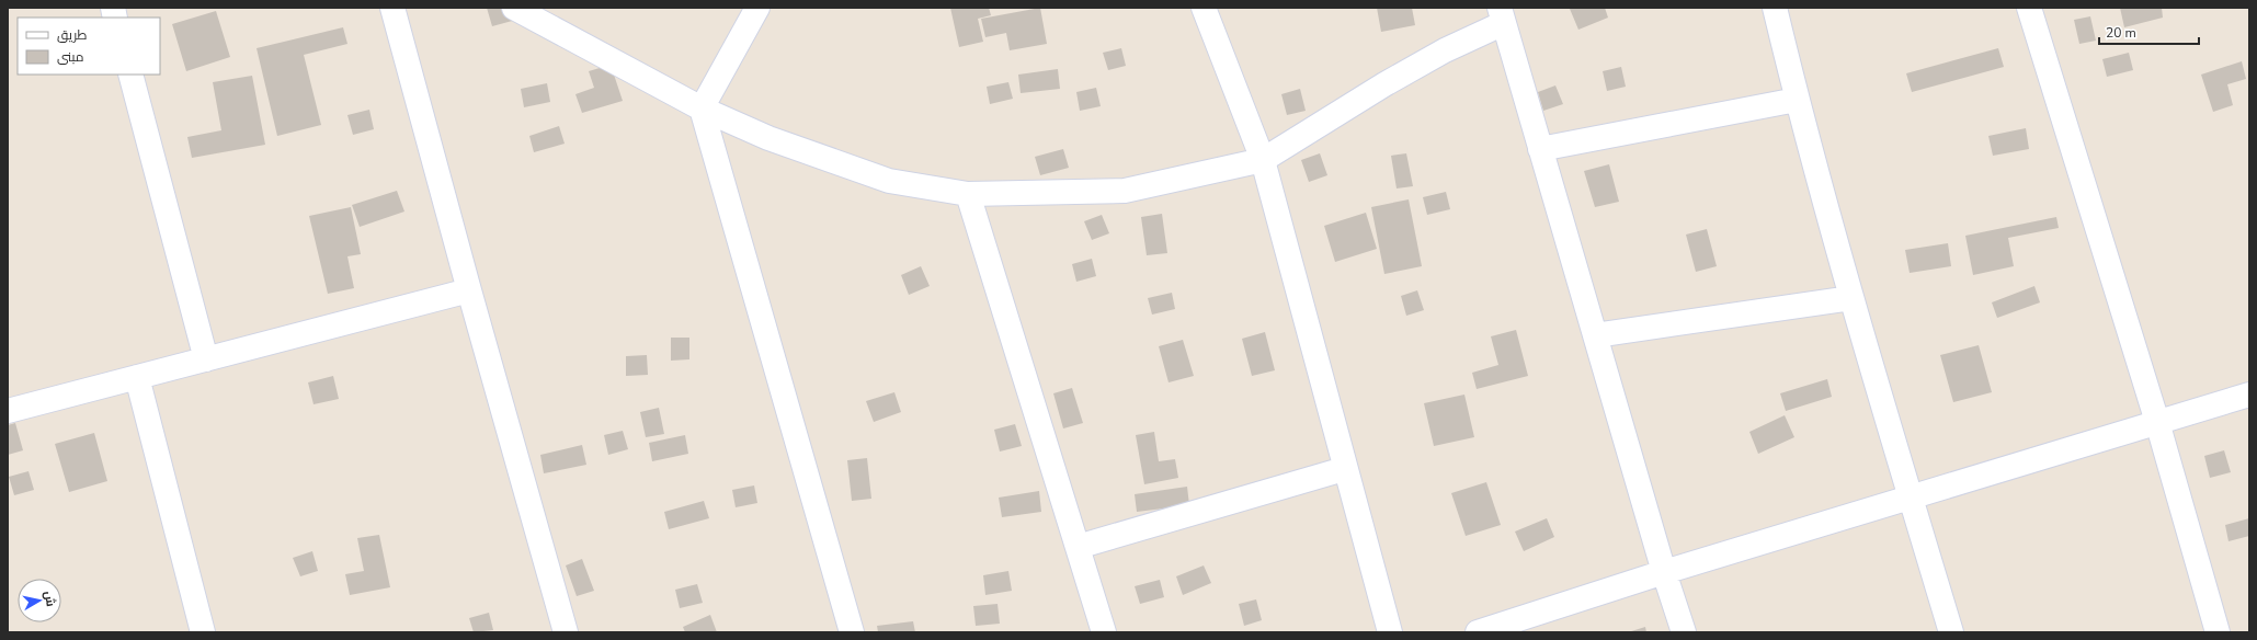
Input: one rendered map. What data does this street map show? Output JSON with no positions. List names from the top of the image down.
{
  "legend": ["طريق", "مبنى"],
  "scale_bar": "20 m",
  "north": "right"
}
